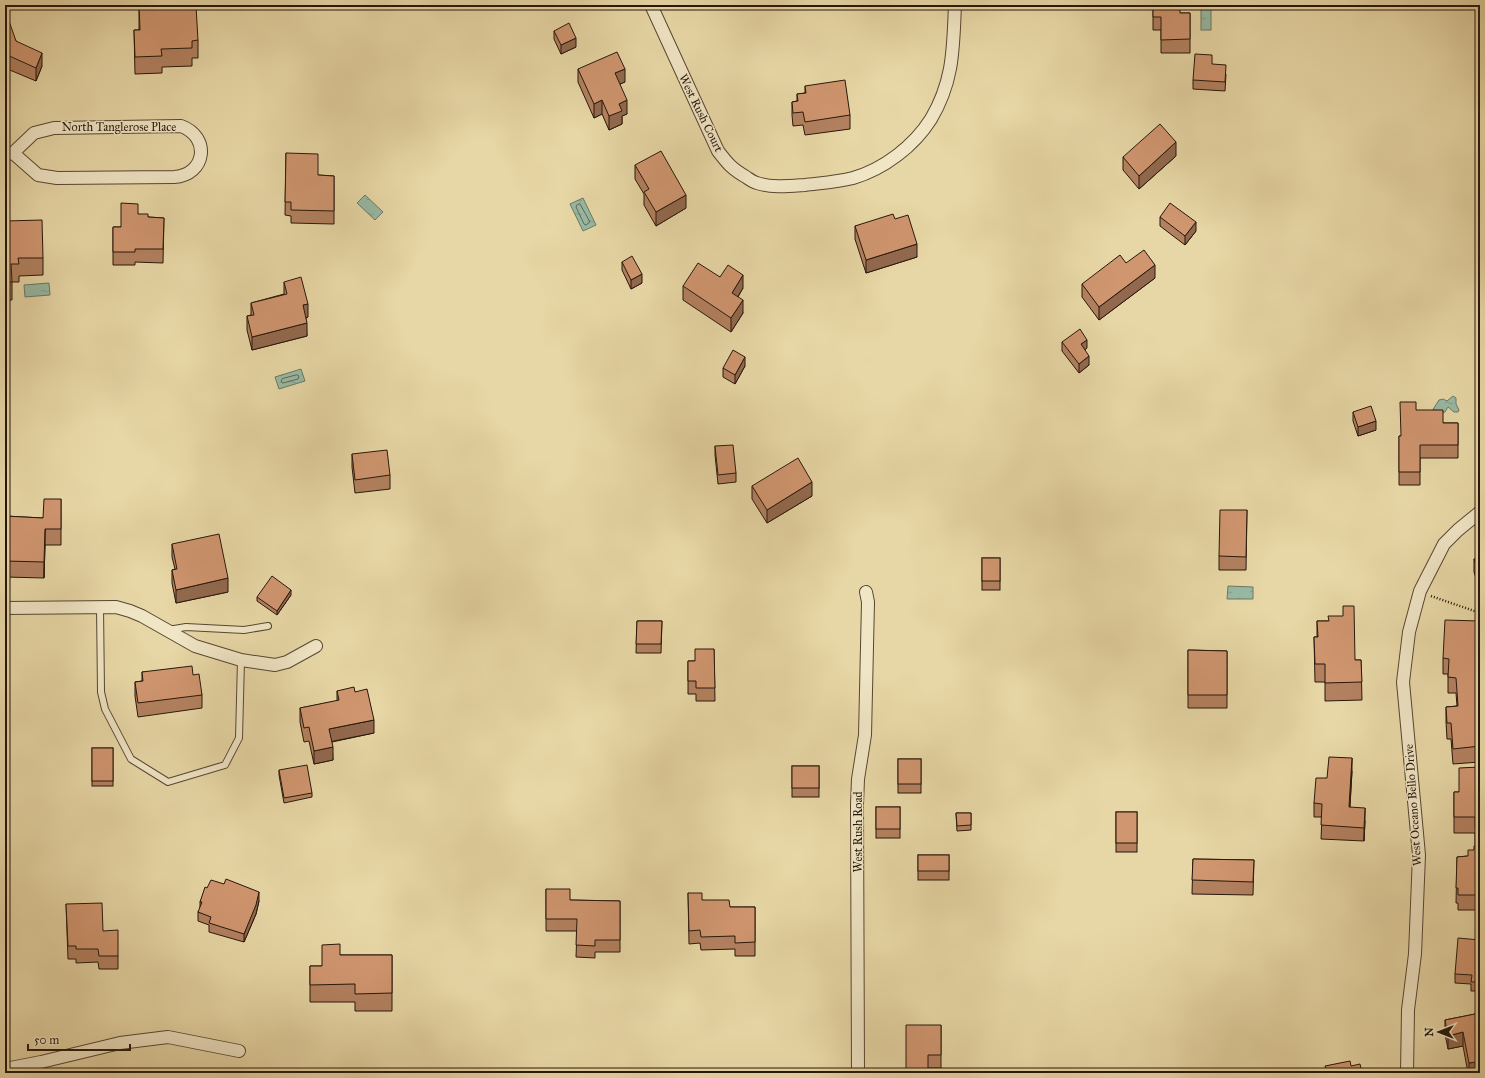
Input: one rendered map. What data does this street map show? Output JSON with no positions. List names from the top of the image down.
{
  "streets": {
    "street": [
      "West Rush Court",
      "North Tanglerose Place",
      "West Oceano Bello Drive",
      "West Rush Road"
    ]
  },
  "scale_bar": "50 m",
  "north": "left"
}
